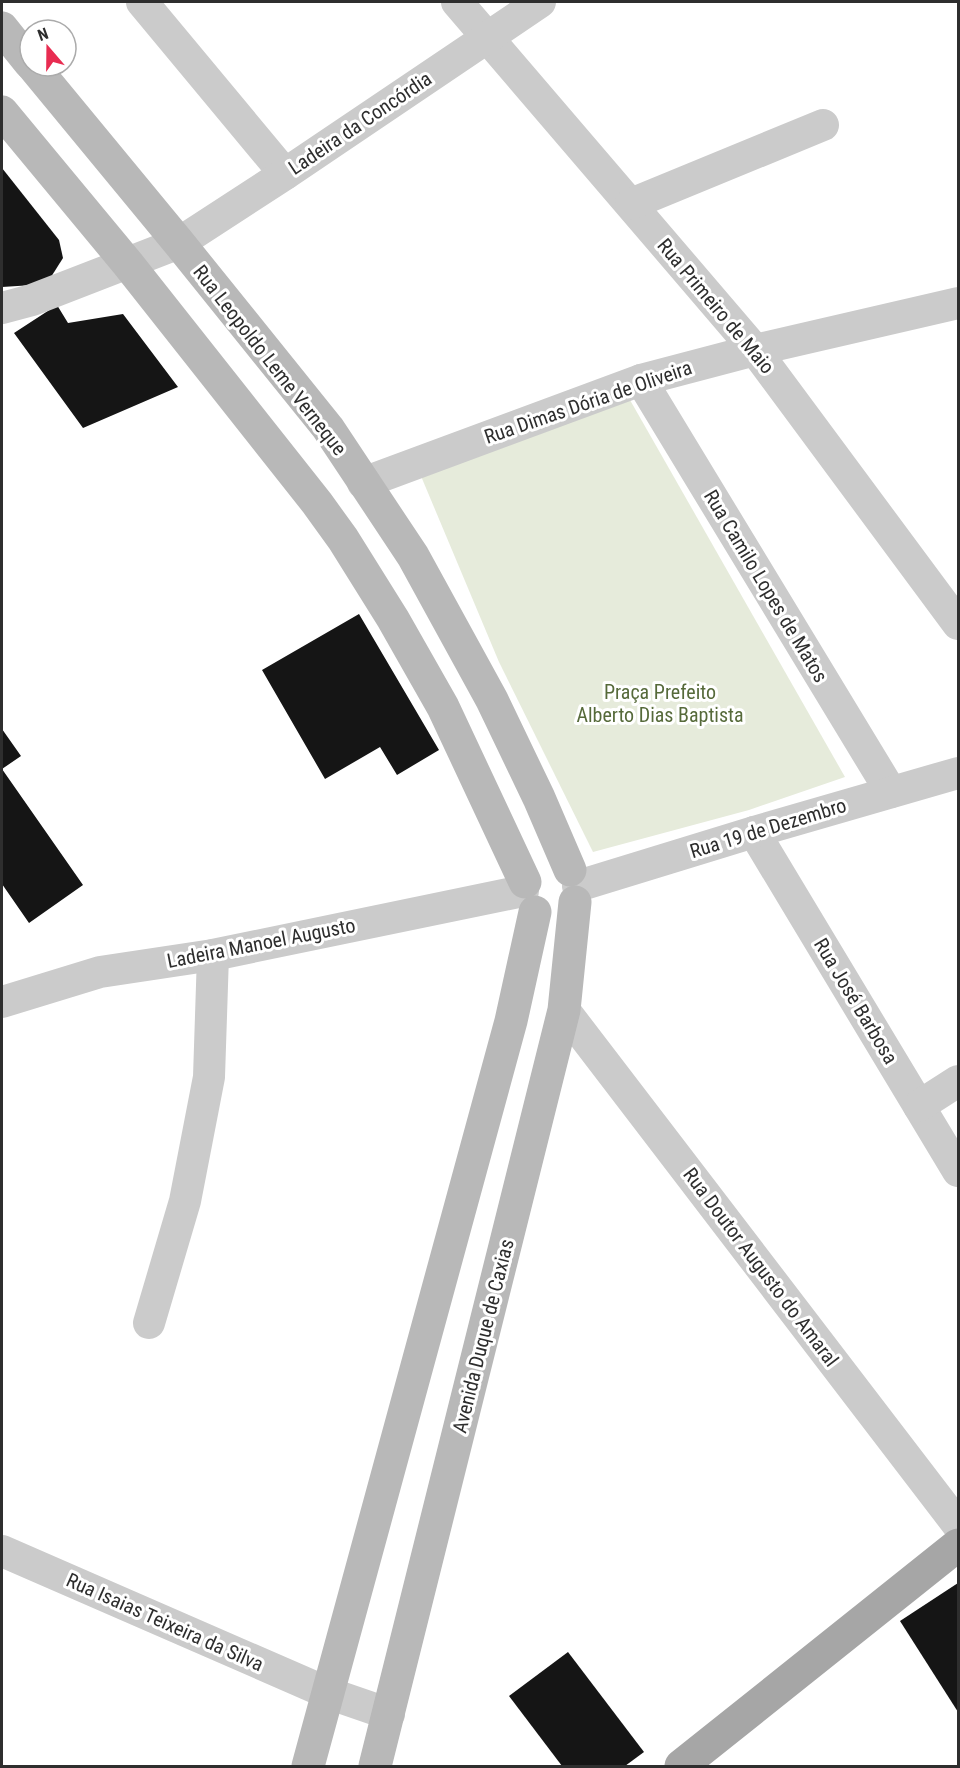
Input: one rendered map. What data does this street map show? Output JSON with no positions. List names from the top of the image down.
{
  "streets": {
    "main road": ["Rua Leopoldo Leme Verneque", "Avenida Duque de Caxias"],
    "street": [
      "Ladeira da Concórdia",
      "Rua Primeiro de Maio",
      "Rua Dimas Dória de Oliveira",
      "Rua Camilo Lopes de Matos",
      "Rua 19 de Dezembro",
      "Ladeira Manoel Augusto",
      "Rua José Barbosa",
      "Rua Doutor Augusto do Amaral",
      "Rua Isaias Teixeira da Silva"
    ]
  },
  "crossings": [
    ["Ladeira da Concórdia", "Rua Primeiro de Maio"],
    ["Ladeira da Concórdia", "Rua Leopoldo Leme Verneque"],
    ["Rua Primeiro de Maio", "Rua Dimas Dória de Oliveira"],
    ["Rua Leopoldo Leme Verneque", "Rua Dimas Dória de Oliveira"],
    ["Rua Leopoldo Leme Verneque", "Rua 19 de Dezembro"],
    ["Rua Leopoldo Leme Verneque", "Ladeira Manoel Augusto"],
    ["Rua Leopoldo Leme Verneque", "Avenida Duque de Caxias"],
    ["Rua Dimas Dória de Oliveira", "Rua Camilo Lopes de Matos"],
    ["Rua Camilo Lopes de Matos", "Rua 19 de Dezembro"],
    ["Rua 19 de Dezembro", "Ladeira Manoel Augusto"],
    ["Rua 19 de Dezembro", "Rua José Barbosa"],
    ["Rua 19 de Dezembro", "Avenida Duque de Caxias"],
    ["Ladeira Manoel Augusto", "Avenida Duque de Caxias"],
    ["Rua Doutor Augusto do Amaral", "Avenida Duque de Caxias"],
    ["Avenida Duque de Caxias", "Rua Isaias Teixeira da Silva"]
  ],
  "parks": ["Praça Prefeito Alberto Dias Baptista"],
  "north": "top"
}
